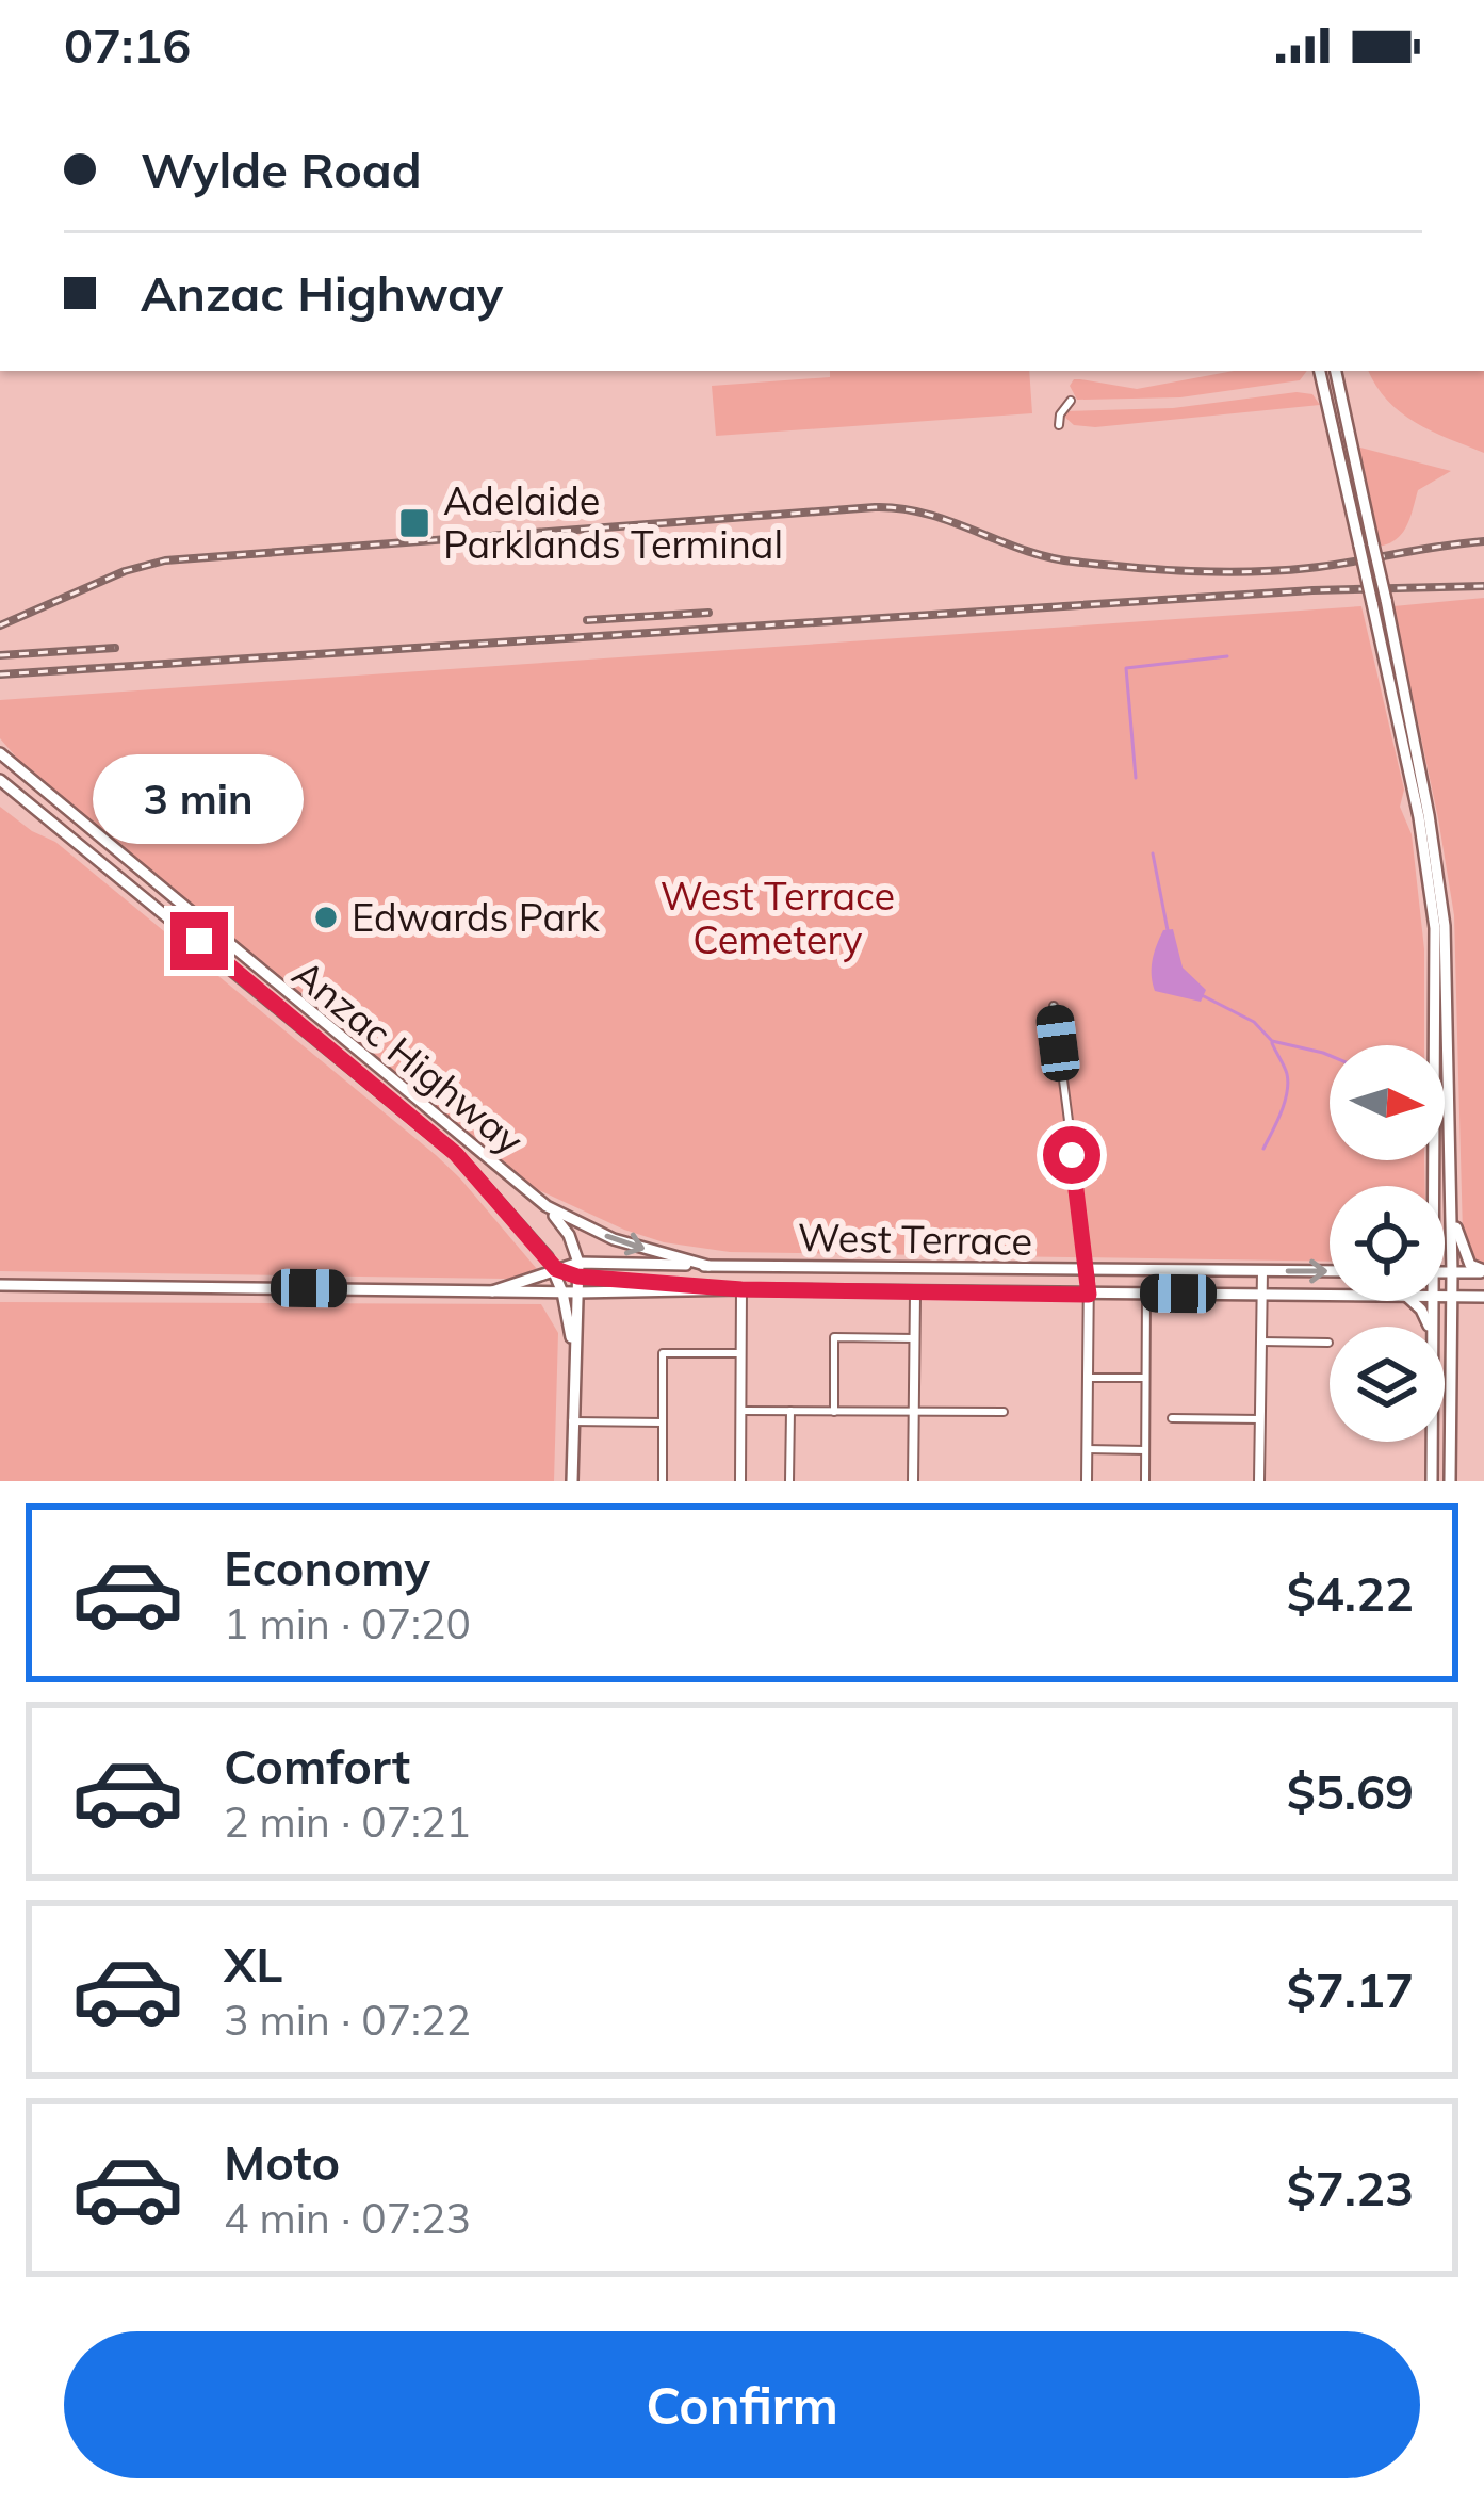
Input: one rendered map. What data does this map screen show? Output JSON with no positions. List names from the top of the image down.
{
  "streets": {
    "main road": ["Anzac Highway", "West Terrace"]
  },
  "crossings": [
    ["Anzac Highway", "West Terrace"]
  ],
  "parks": ["West Terrace Cemetery"],
  "places": {
    "transit": ["Adelaide Parklands Terminal"],
    "other": ["Edwards Park"]
  },
  "north": "right",
  "page": {
    "status": "07:16",
    "banner": ["Wylde Road", "Anzac Highway"],
    "bubble": "3 min",
    "list": [
      {
        "name": "Economy",
        "note": "1 min · 07:20",
        "value": "$4.22"
      },
      {
        "name": "Comfort",
        "note": "2 min · 07:21",
        "value": "$5.69"
      },
      {
        "name": "XL",
        "note": "3 min · 07:22",
        "value": "$7.17"
      },
      {
        "name": "Moto",
        "note": "4 min · 07:23",
        "value": "$7.23"
      }
    ],
    "buttons": "Confirm"
  }
}
